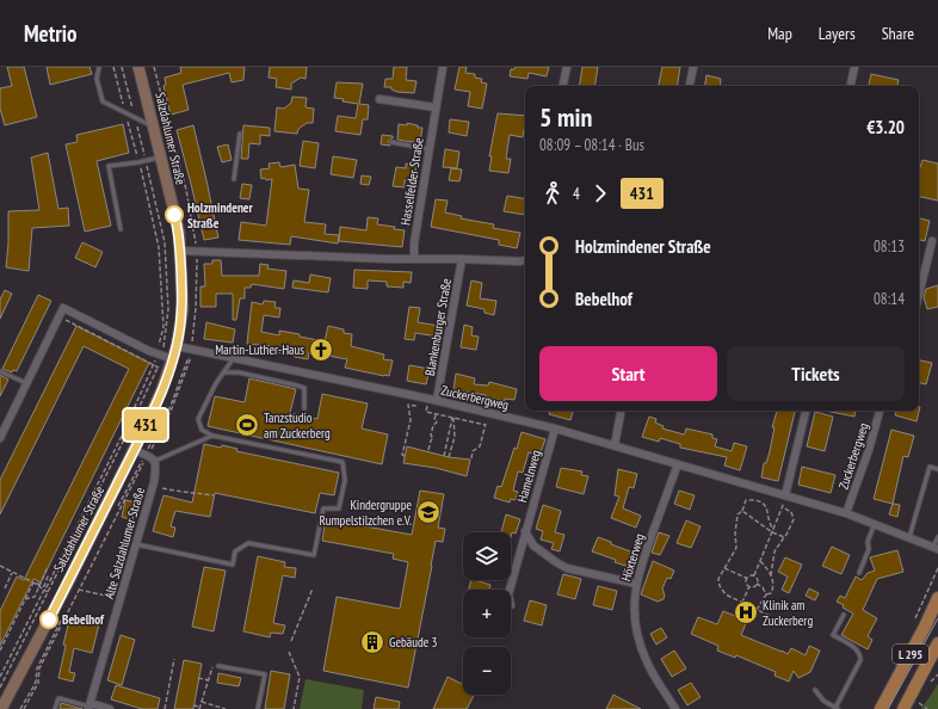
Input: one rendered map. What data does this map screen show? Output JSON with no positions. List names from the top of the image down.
{
  "streets": {
    "main road": ["Salzdahlumer Straße", "L 295"],
    "street": [
      "Hasselfelder Straße",
      "Blankenburger Straße",
      "Zuckerbergweg",
      "Hamelnweg",
      "Alte Salzdahlumer Straße",
      "Höxterweg"
    ]
  },
  "crossings": [
    ["Salzdahlumer Straße", "Zuckerbergweg"],
    ["Blankenburger Straße", "Zuckerbergweg"],
    ["Zuckerbergweg", "Hamelnweg"],
    ["Zuckerbergweg", "Höxterweg"]
  ],
  "places": {
    "other": ["Holzmindener Straße", "Bebelhof"],
    "church": ["Martin-Luther-Haus"],
    "sports": ["Tanzstudio am Zuckerberg"],
    "school or university": ["Kindergruppe Rumpelstilzchen e.V."],
    "hospital": ["Klinik am Zuckerberg"],
    "building": ["Gebäude 3"]
  },
  "lines": ["bus line 431"],
  "page": {
    "header": "Metrio",
    "nav": ["Map", "Layers", "Share"],
    "on_map": "431",
    "heading": ["5 min", "08:09 – 08:14 · Bus", "€3.20"],
    "legs": ["4", "431"],
    "list": [
      {
        "name": "Holzmindener Straße",
        "value": "08:13"
      },
      {
        "name": "Bebelhof",
        "value": "08:14"
      }
    ],
    "buttons": ["Start", "Tickets"],
    "map_buttons": ["+", "−"]
  }
}
